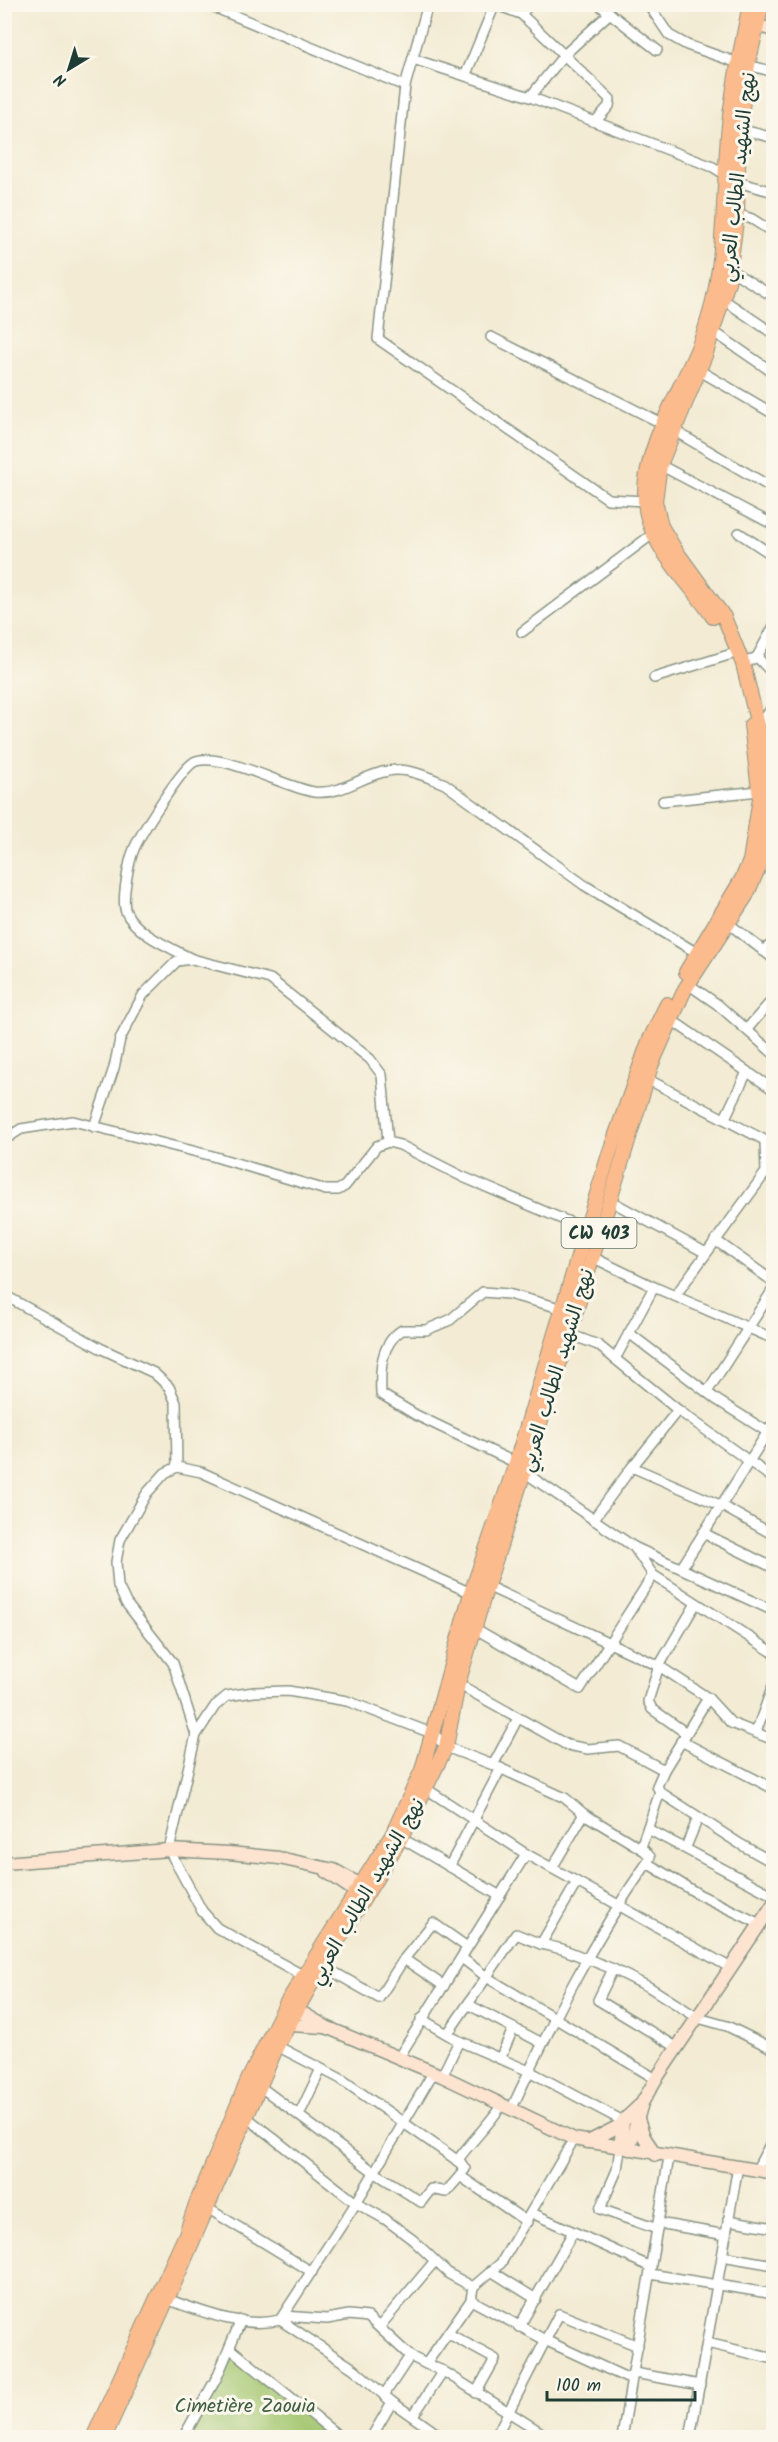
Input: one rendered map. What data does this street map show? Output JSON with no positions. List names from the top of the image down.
{
  "streets": {
    "main road": ["نهج الشهيد الطالب العربي", "CW 403"]
  },
  "parks": ["Cimetière Zaouia"],
  "scale_bar": "100 m",
  "north": "bottom left"
}
